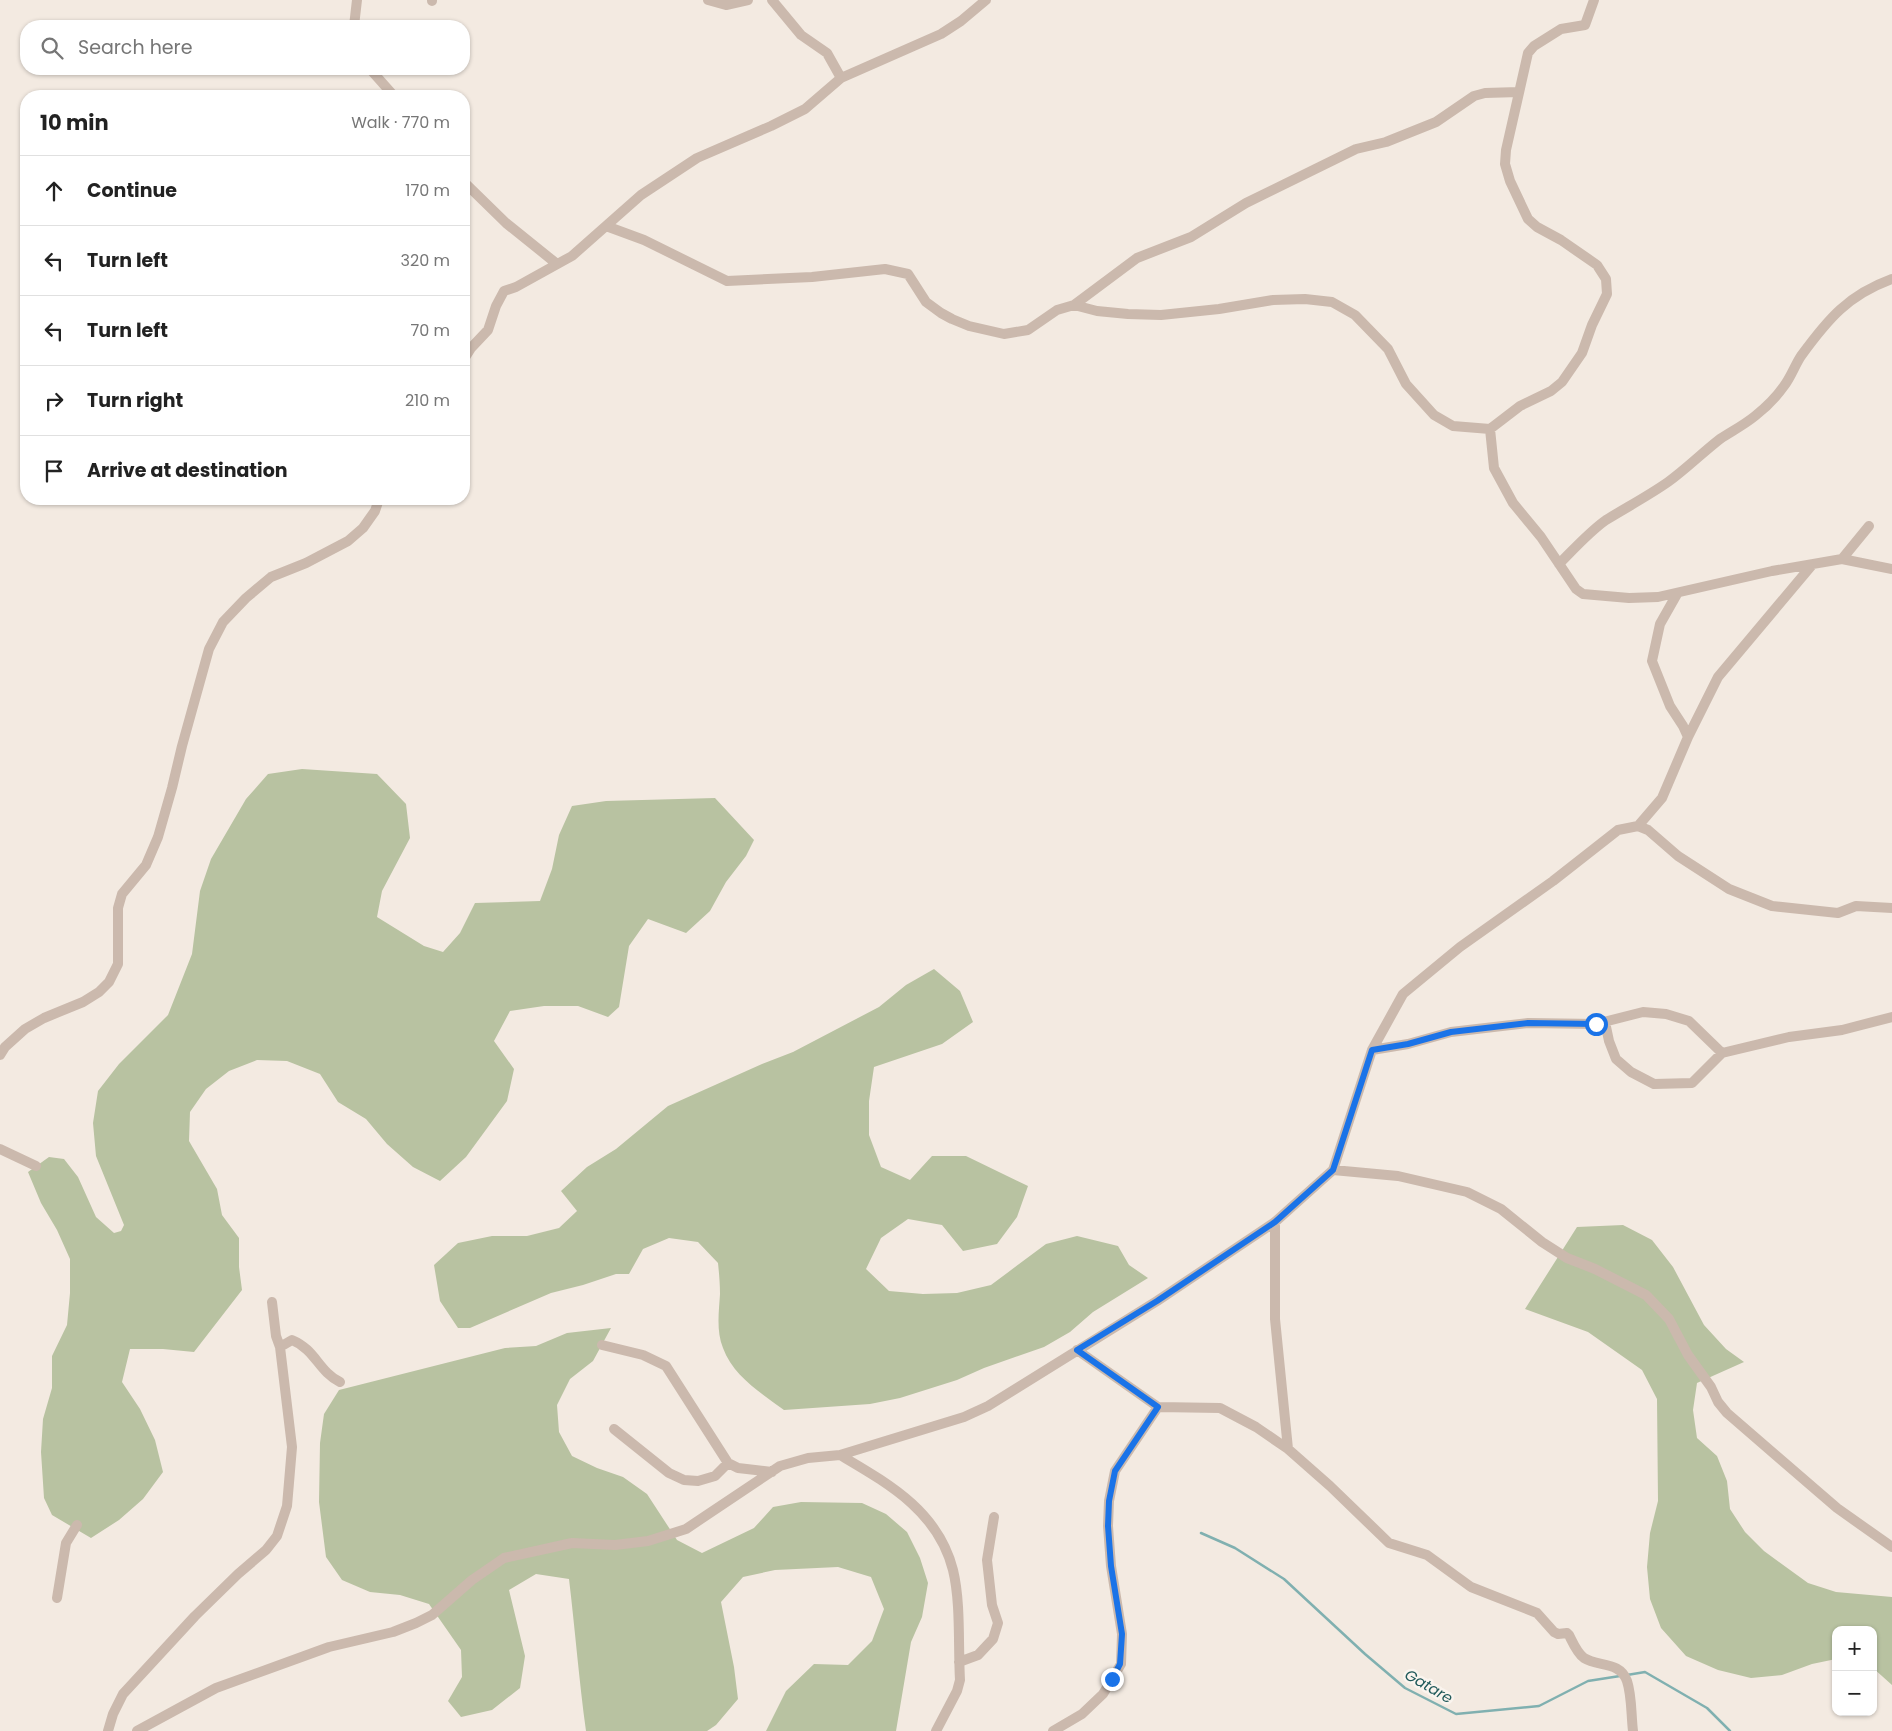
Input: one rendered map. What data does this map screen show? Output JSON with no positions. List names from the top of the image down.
{
  "water": ["Gatare"],
  "page": {
    "search": "Search here",
    "heading": ["10 min", "Walk · 770 m"],
    "list": [
      ["Continue", "170 m"],
      ["Turn left", "320 m"],
      ["Turn left", "70 m"],
      ["Turn right", "210 m"],
      "Arrive at destination"
    ],
    "map_buttons": ["+", "−"]
  }
}
